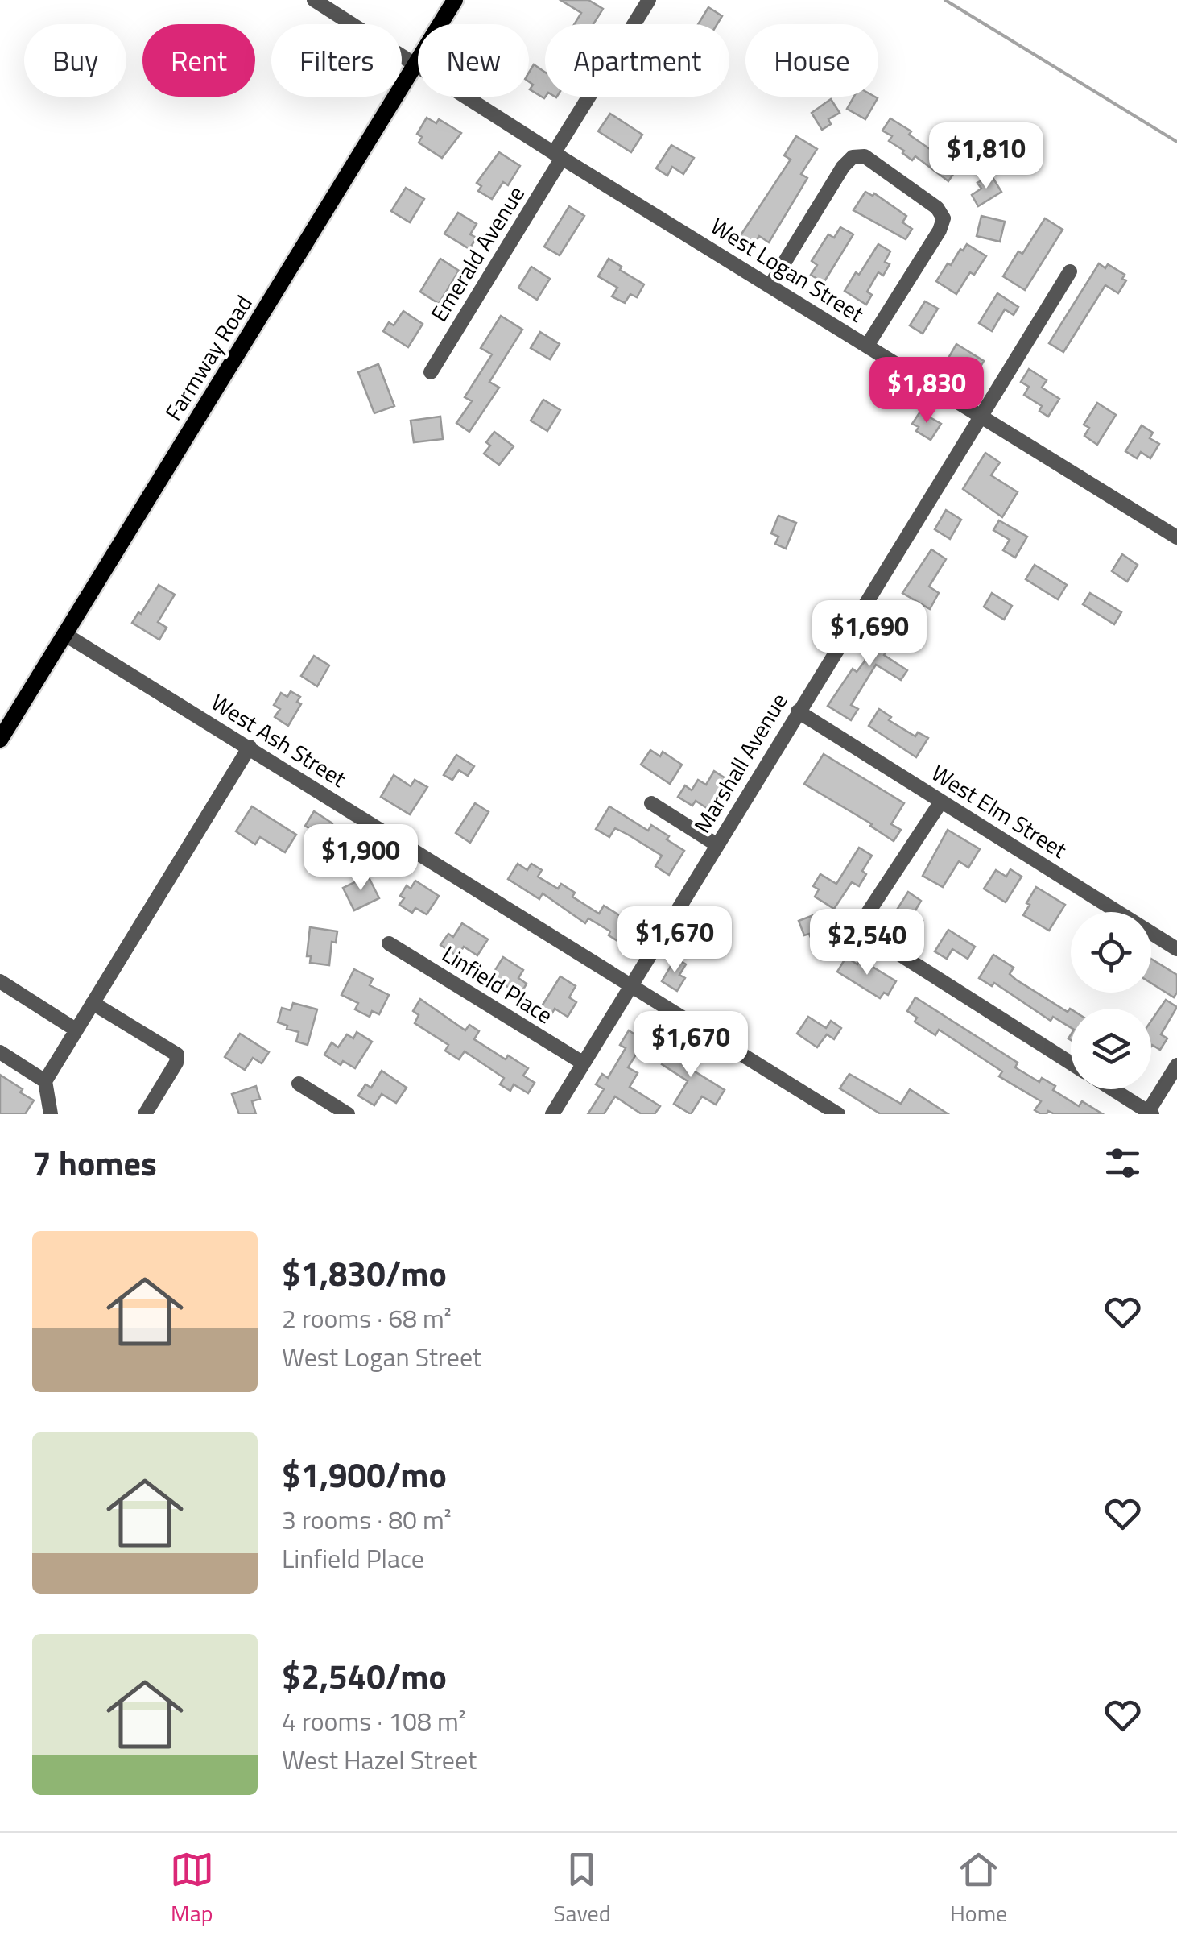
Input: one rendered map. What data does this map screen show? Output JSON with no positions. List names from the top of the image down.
{
  "streets": {
    "main road": ["Farmway Road"],
    "street": [
      "Emerald Avenue",
      "West Logan Street",
      "West Ash Street",
      "Marshall Avenue",
      "West Elm Street",
      "Linfield Place"
    ]
  },
  "crossings": [
    ["Emerald Avenue", "West Logan Street"],
    ["West Logan Street", "Farmway Road"],
    ["West Logan Street", "Marshall Avenue"],
    ["Farmway Road", "West Ash Street"],
    ["West Ash Street", "Marshall Avenue"],
    ["Marshall Avenue", "West Elm Street"],
    ["Marshall Avenue", "Linfield Place"]
  ],
  "page": {
    "chip": [
      "Buy",
      "Rent",
      "Filters",
      "New",
      "Apartment",
      "House"
    ],
    "price": [
      "$1,810",
      "$1,830",
      "$1,690",
      "$1,900",
      "$1,670",
      "$2,540",
      "$1,670"
    ],
    "heading": "7 homes",
    "list": [
      {
        "name": "$1,830/mo",
        "note": "2 rooms · 68 m² · West Logan Street"
      },
      {
        "name": "$1,900/mo",
        "note": "3 rooms · 80 m² · Linfield Place"
      },
      {
        "name": "$2,540/mo",
        "note": "4 rooms · 108 m² · West Hazel Street"
      }
    ],
    "tabs": ["Map", "Saved", "Home"]
  }
}
